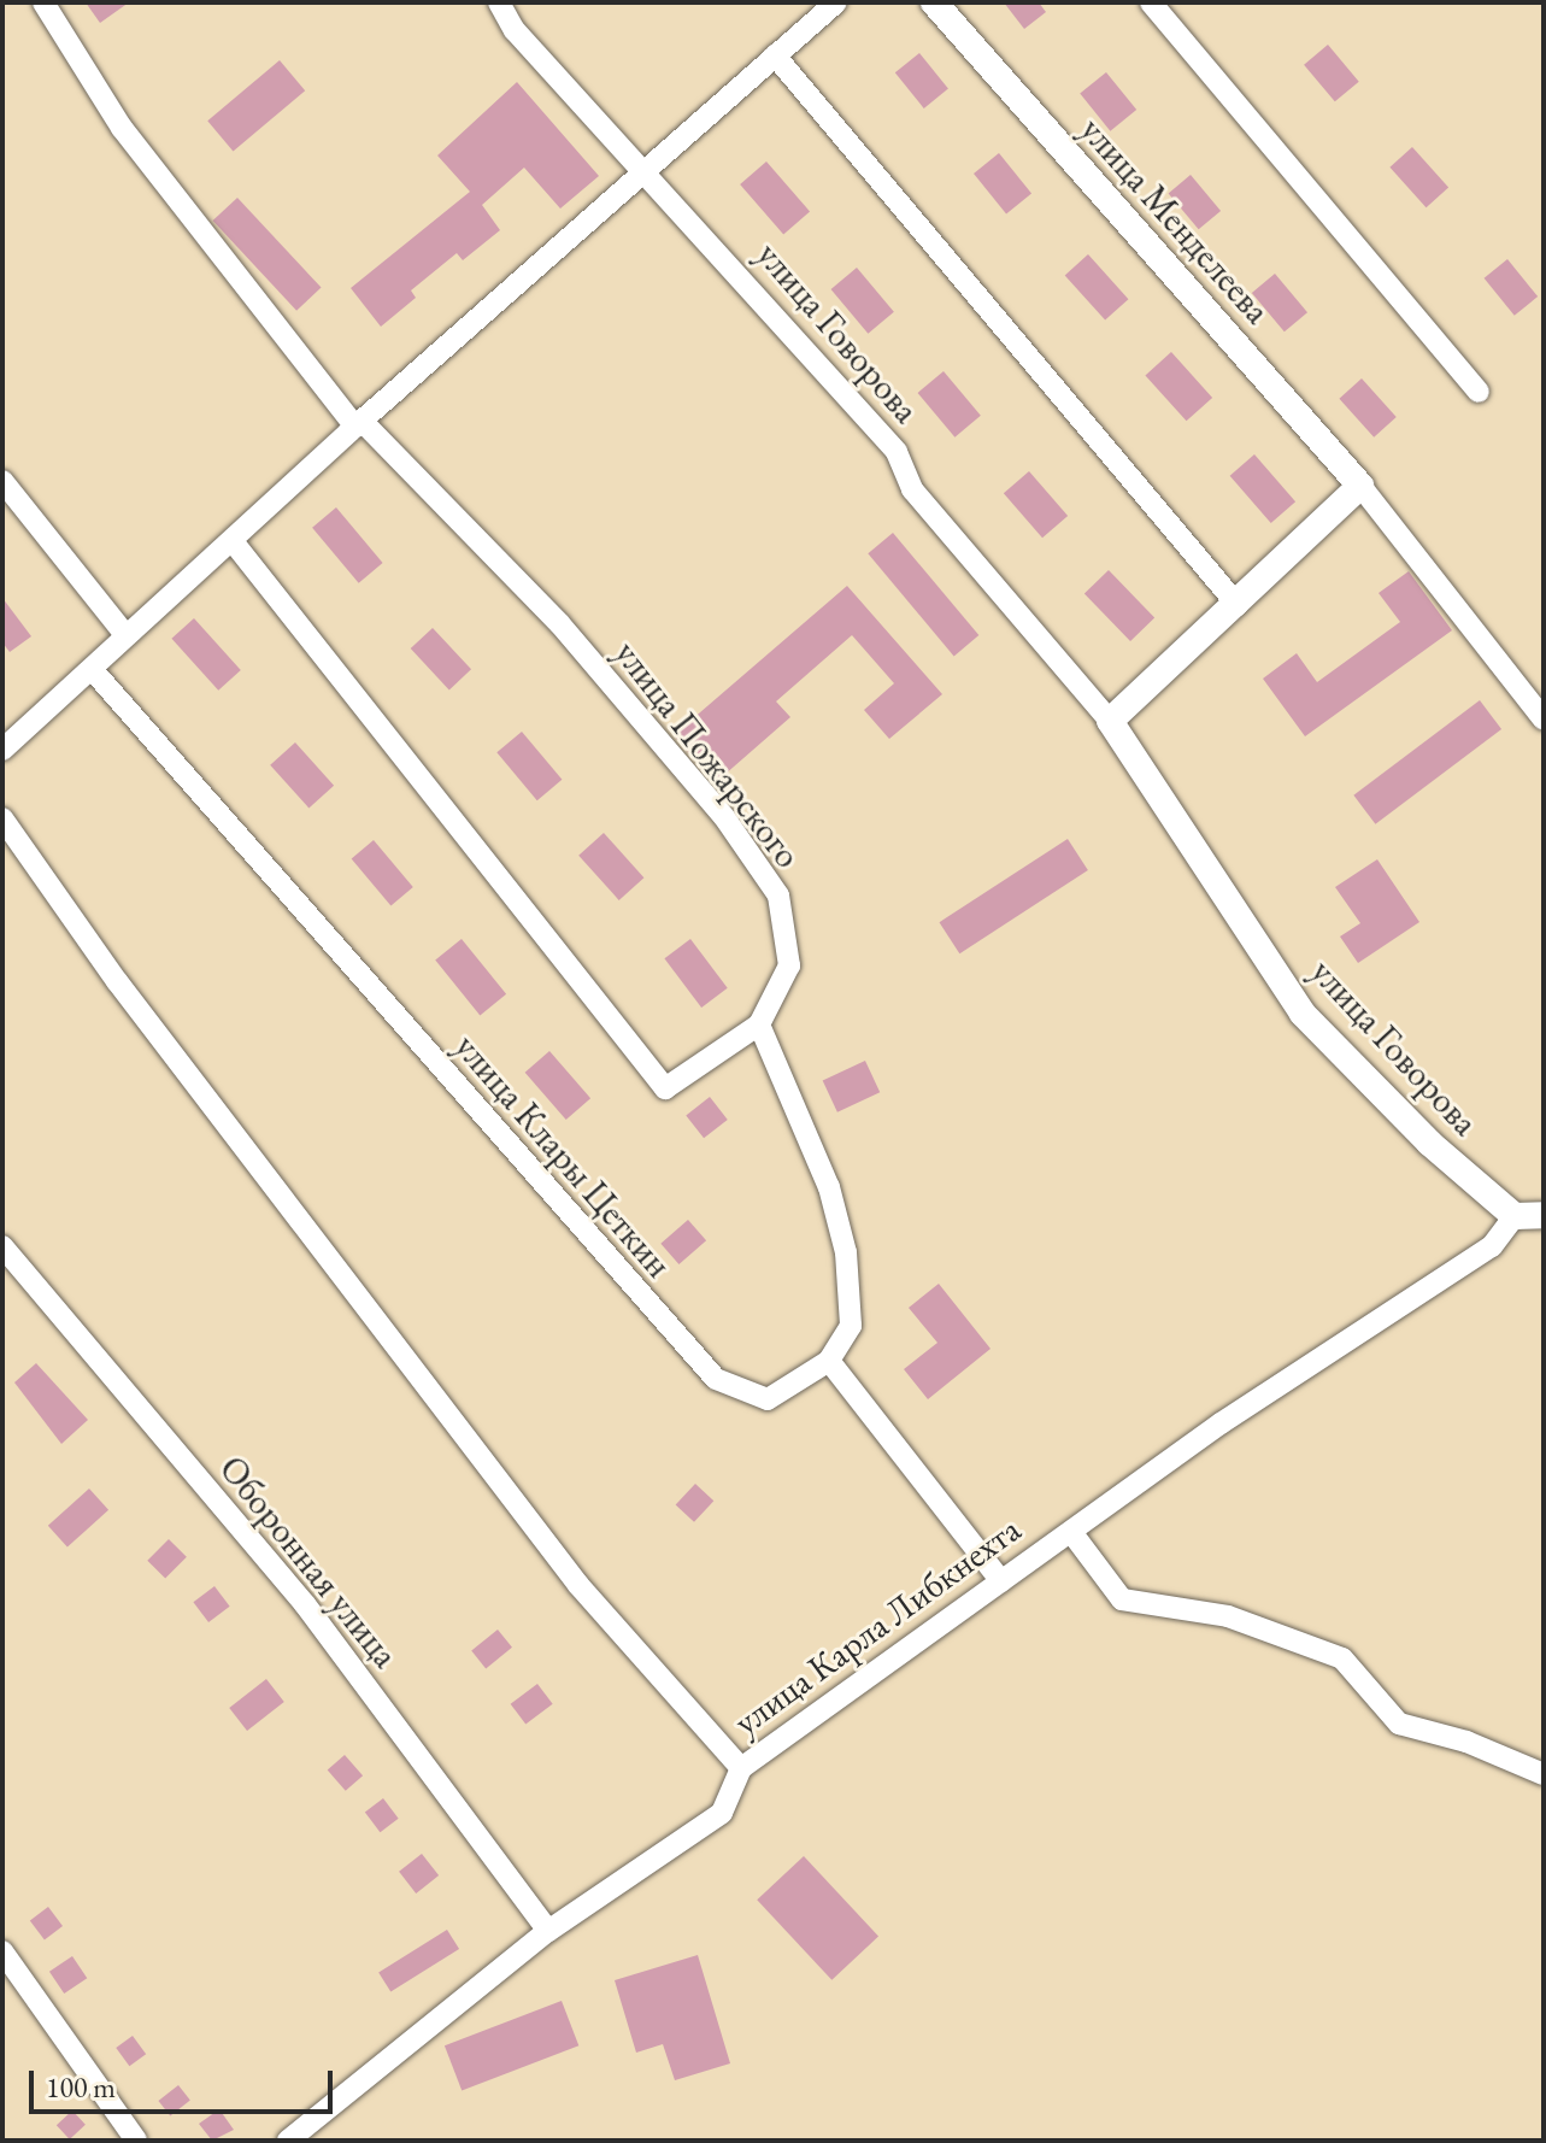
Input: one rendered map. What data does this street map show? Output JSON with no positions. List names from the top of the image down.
{
  "streets": {
    "street": [
      "улица Менделеева",
      "улица Говорова",
      "улица Пожарского",
      "улица Клары Цеткин",
      "Оборонная улица",
      "улица Карла Либкнехта"
    ]
  },
  "crossings": [
    ["улица Говорова", "улица Карла Либкнехта"],
    ["Оборонная улица", "улица Карла Либкнехта"]
  ],
  "scale_bar": "100 m"
}
